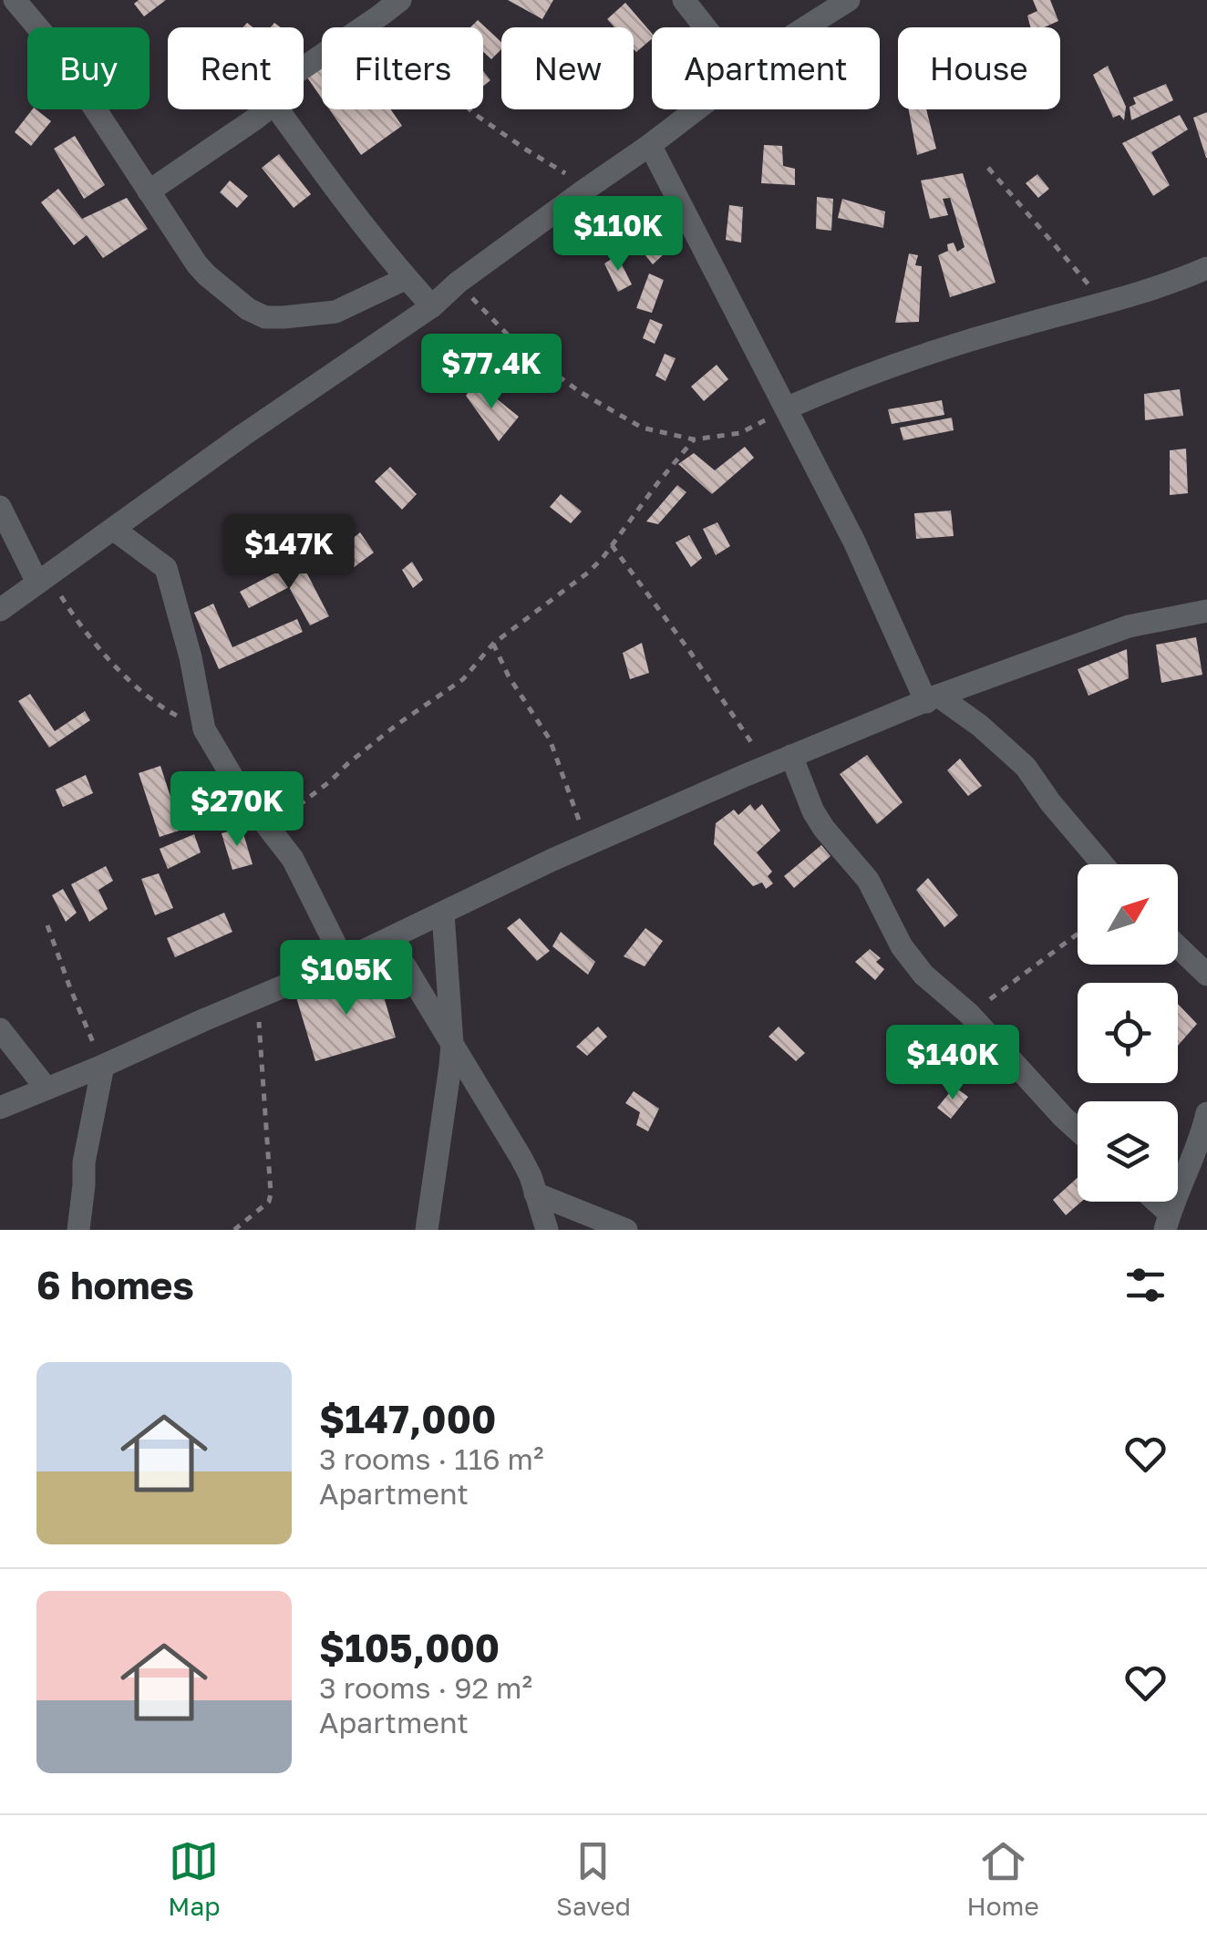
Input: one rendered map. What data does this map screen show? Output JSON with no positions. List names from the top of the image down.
{
  "north": "top right",
  "page": {
    "chip": [
      "Buy",
      "Rent",
      "Filters",
      "New",
      "Apartment",
      "House"
    ],
    "price": [
      "$110K",
      "$77.4K",
      "$147K",
      "$270K",
      "$105K",
      "$140K"
    ],
    "heading": "6 homes",
    "list": [
      {
        "name": "$147,000",
        "note": "3 rooms · 116 m² · Apartment"
      },
      {
        "name": "$105,000",
        "note": "3 rooms · 92 m² · Apartment"
      }
    ],
    "tabs": ["Map", "Saved", "Home"]
  }
}
